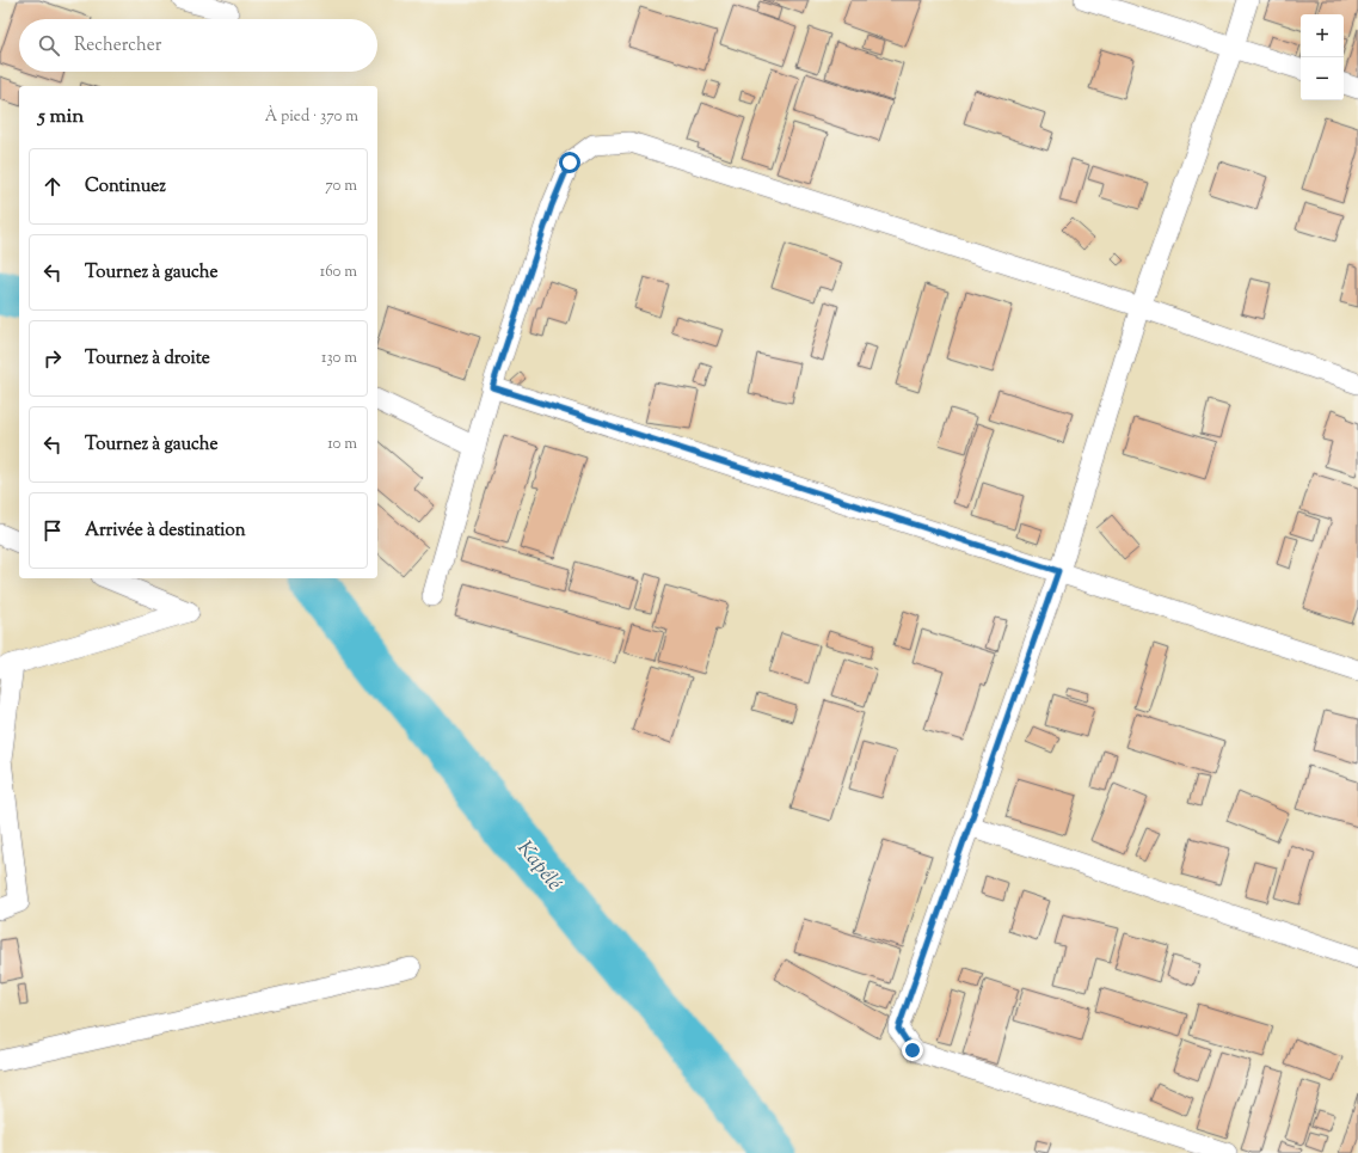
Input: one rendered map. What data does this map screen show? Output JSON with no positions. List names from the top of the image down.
{
  "water": ["Kapélé"],
  "page": {
    "map_buttons": ["+", "−"],
    "search": "Rechercher",
    "heading": ["5 min", "À pied · 370 m"],
    "list": [
      ["Continuez", "70 m"],
      ["Tournez à gauche", "160 m"],
      ["Tournez à droite", "130 m"],
      ["Tournez à gauche", "10 m"],
      "Arrivée à destination"
    ]
  }
}
